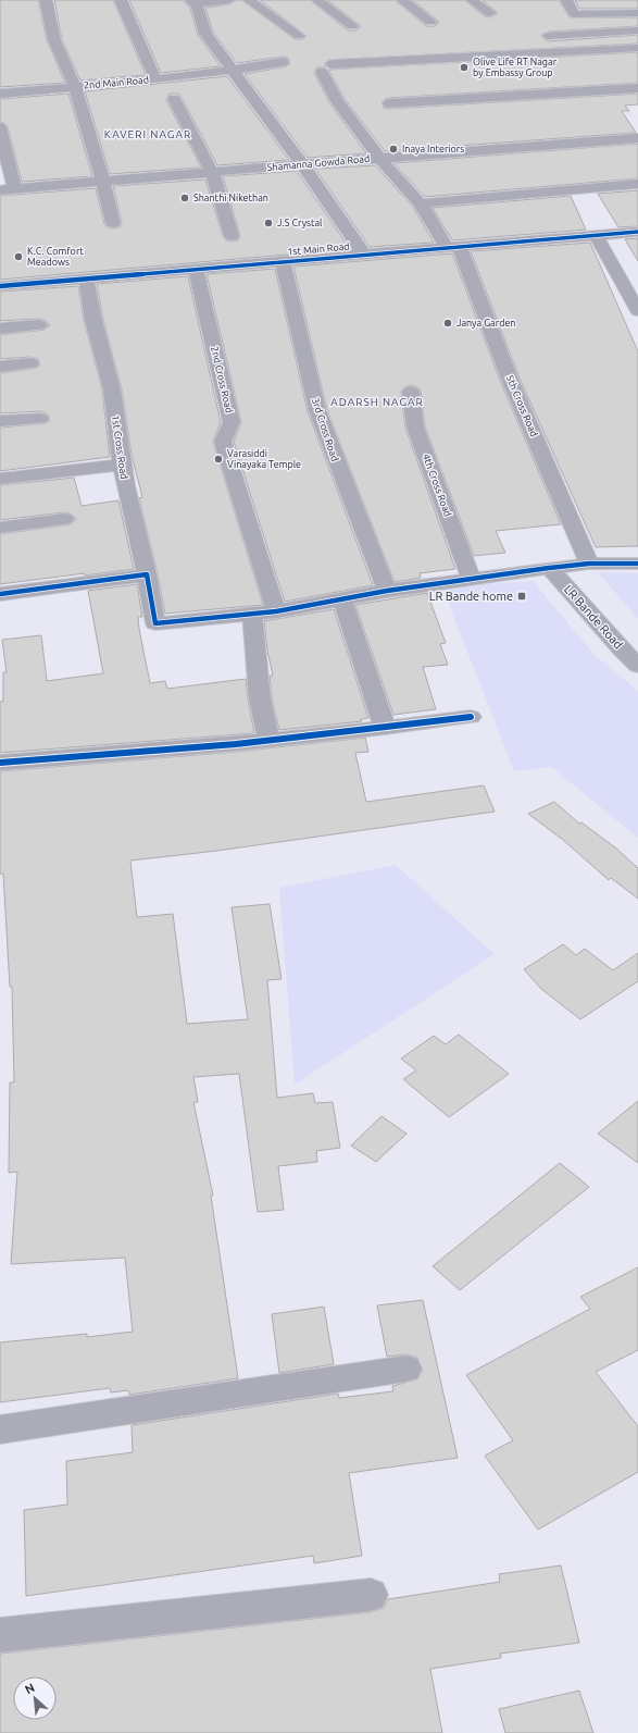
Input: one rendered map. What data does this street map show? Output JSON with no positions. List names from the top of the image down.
{
  "streets": {
    "street": [
      "2nd Main Road",
      "Shamanna Gowda Road",
      "1st Main Road",
      "2nd Cross Road",
      "5th Cross Road",
      "3rd Cross Road",
      "1st Cross Road",
      "4th Cross Road",
      "LR Bande Road"
    ]
  },
  "crossings": [
    ["Shamanna Gowda Road", "5th Cross Road"],
    ["1st Main Road", "2nd Cross Road"],
    ["1st Main Road", "5th Cross Road"],
    ["1st Main Road", "3rd Cross Road"],
    ["1st Main Road", "1st Cross Road"]
  ],
  "districts": ["KAVERI NAGAR", "ADARSH NAGAR"],
  "places": {
    "other": [
      "Olive Life RT Nagar by Embassy Group",
      "Inaya Interiors",
      "Shanthi Nikethan",
      "J.S Crystal",
      "K.C. Comfort Meadows",
      "Janya Garden",
      "Varasiddi Vinayaka Temple"
    ],
    "transit": ["LR Bande home"]
  },
  "north": "top left"
}
